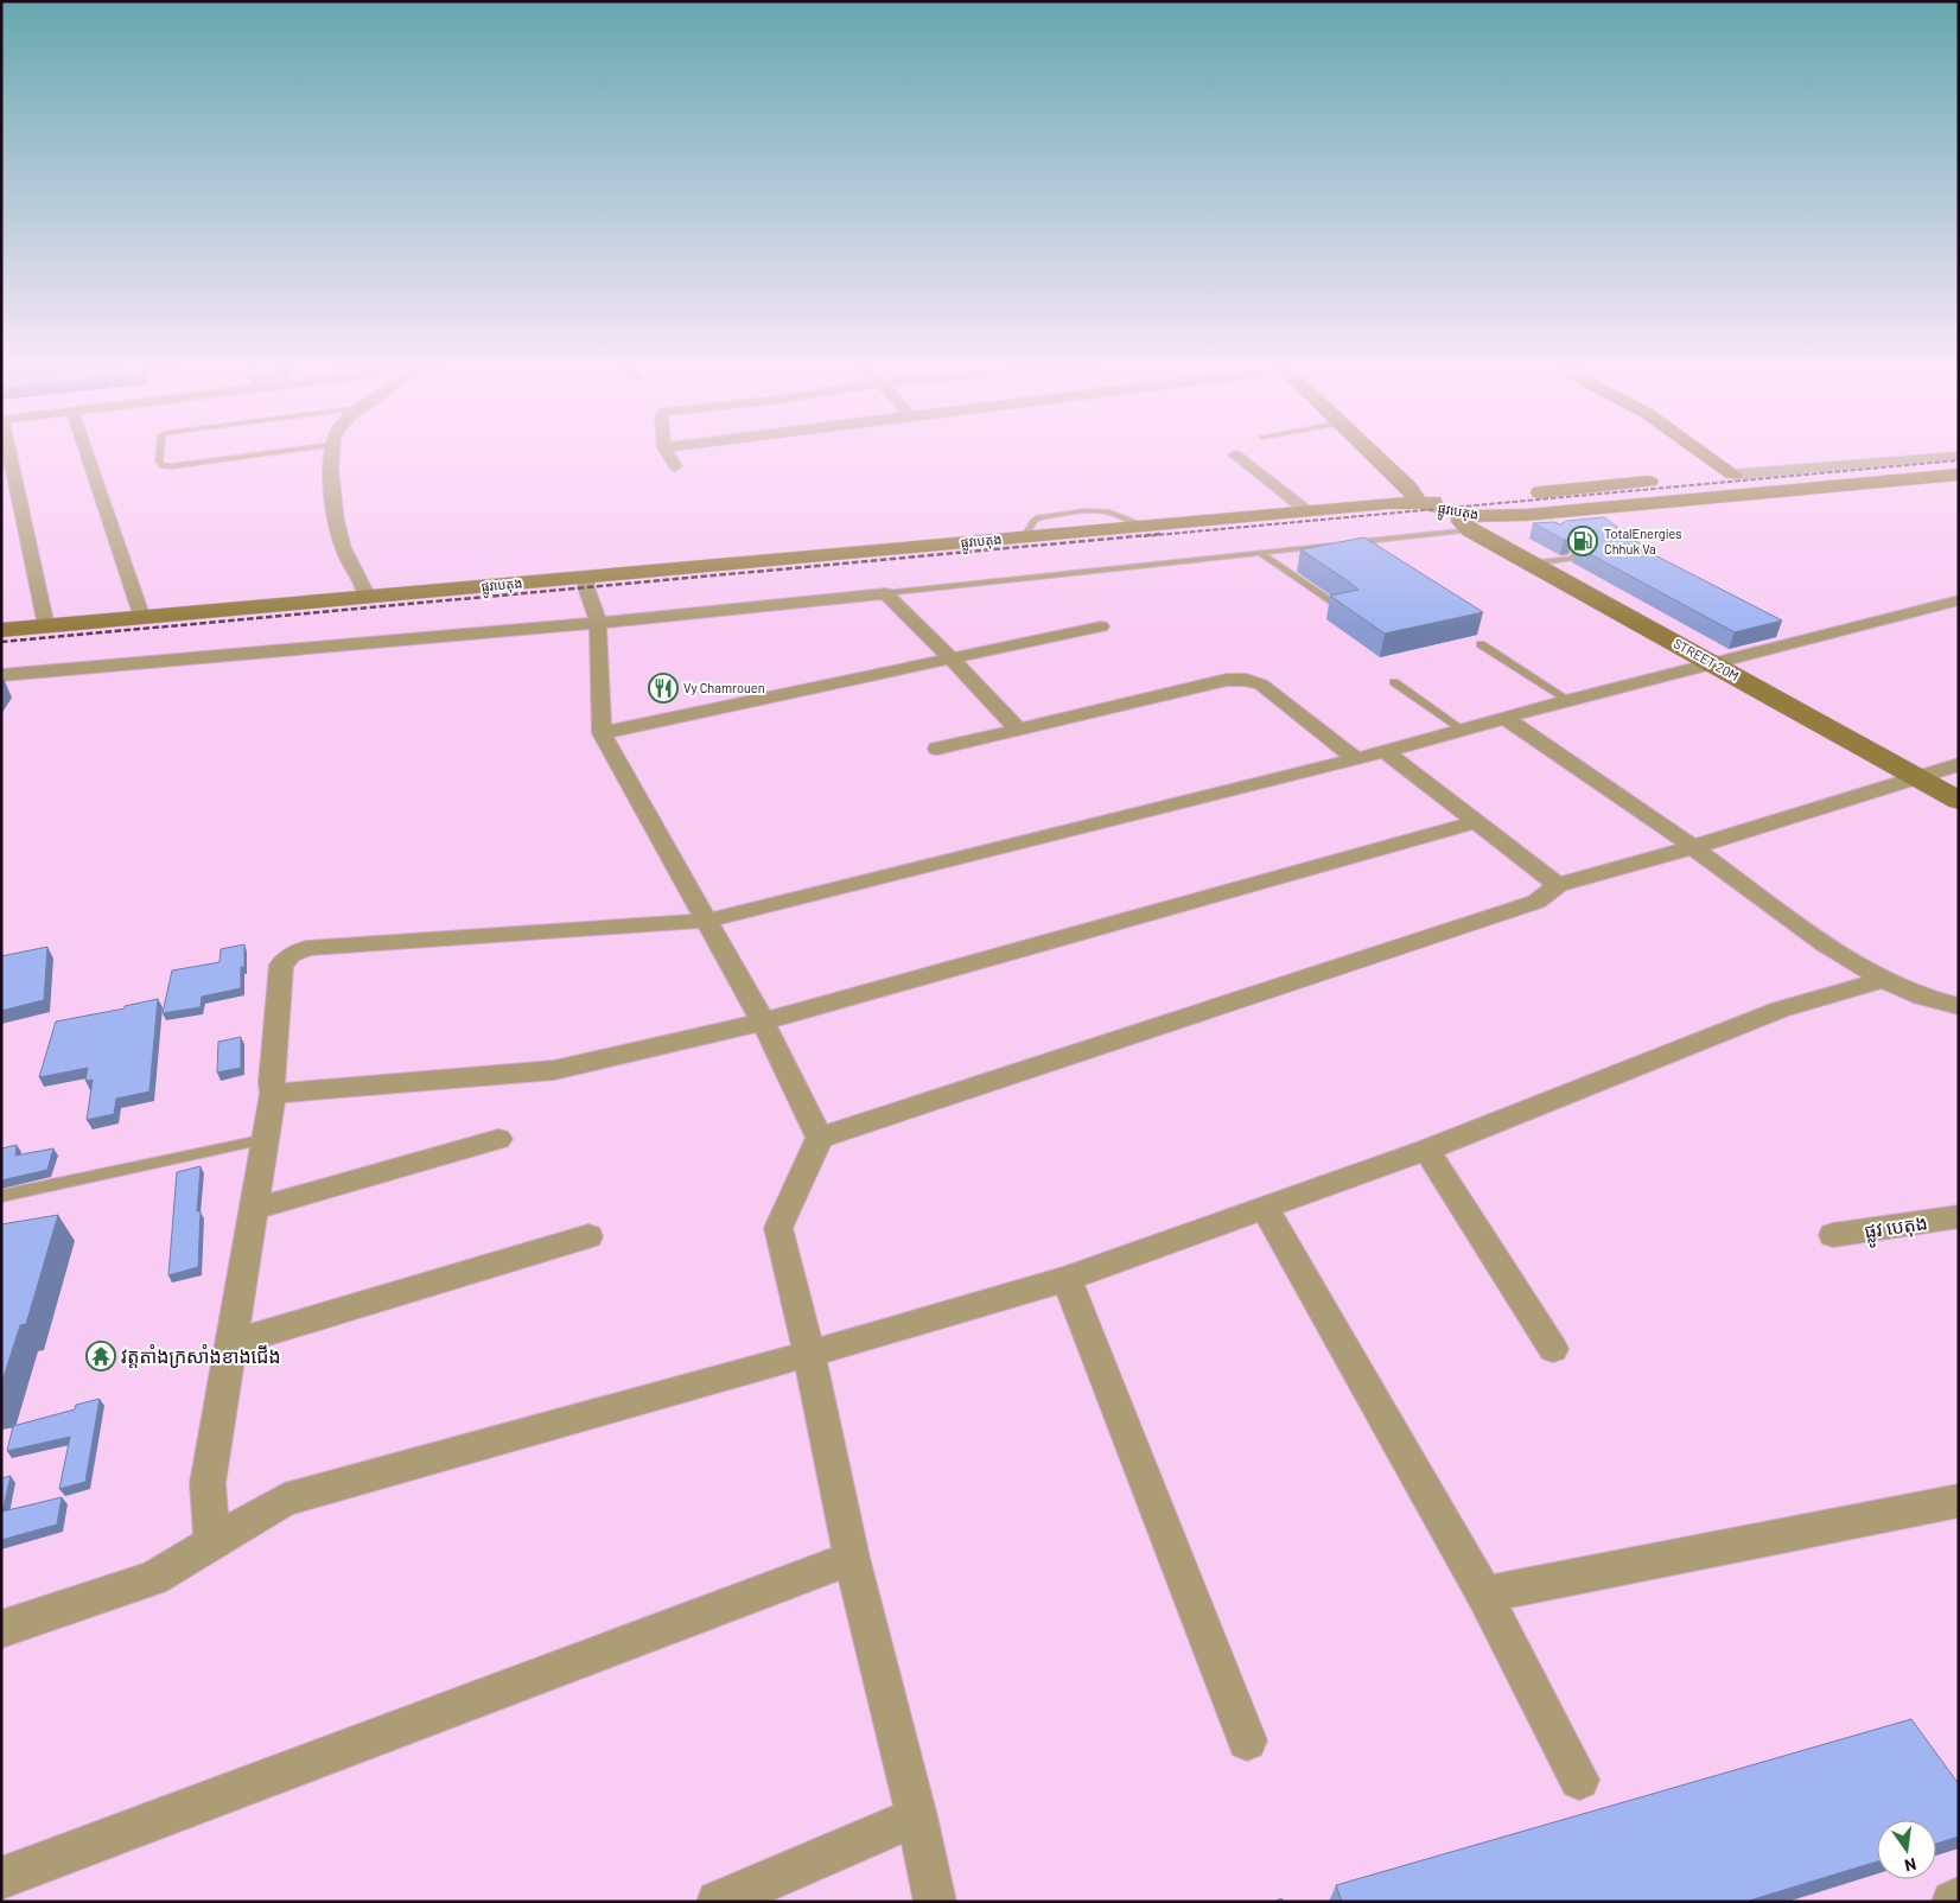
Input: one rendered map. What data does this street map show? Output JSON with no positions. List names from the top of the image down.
{
  "streets": {
    "main road": ["ផ្លូវបេតុង", "STREET 20M"],
    "street": ["ផ្លូវ បេតុង"]
  },
  "crossings": [
    ["ផ្លូវបេតុង", "STREET 20M"]
  ],
  "places": {
    "fuel station": ["TotalEnergies Chhuk Va"],
    "restaurant": ["Vy Chamrouen"],
    "temple": ["វត្តតាំងក្រសាំងខាងជើង"]
  },
  "north": "bottom"
}
